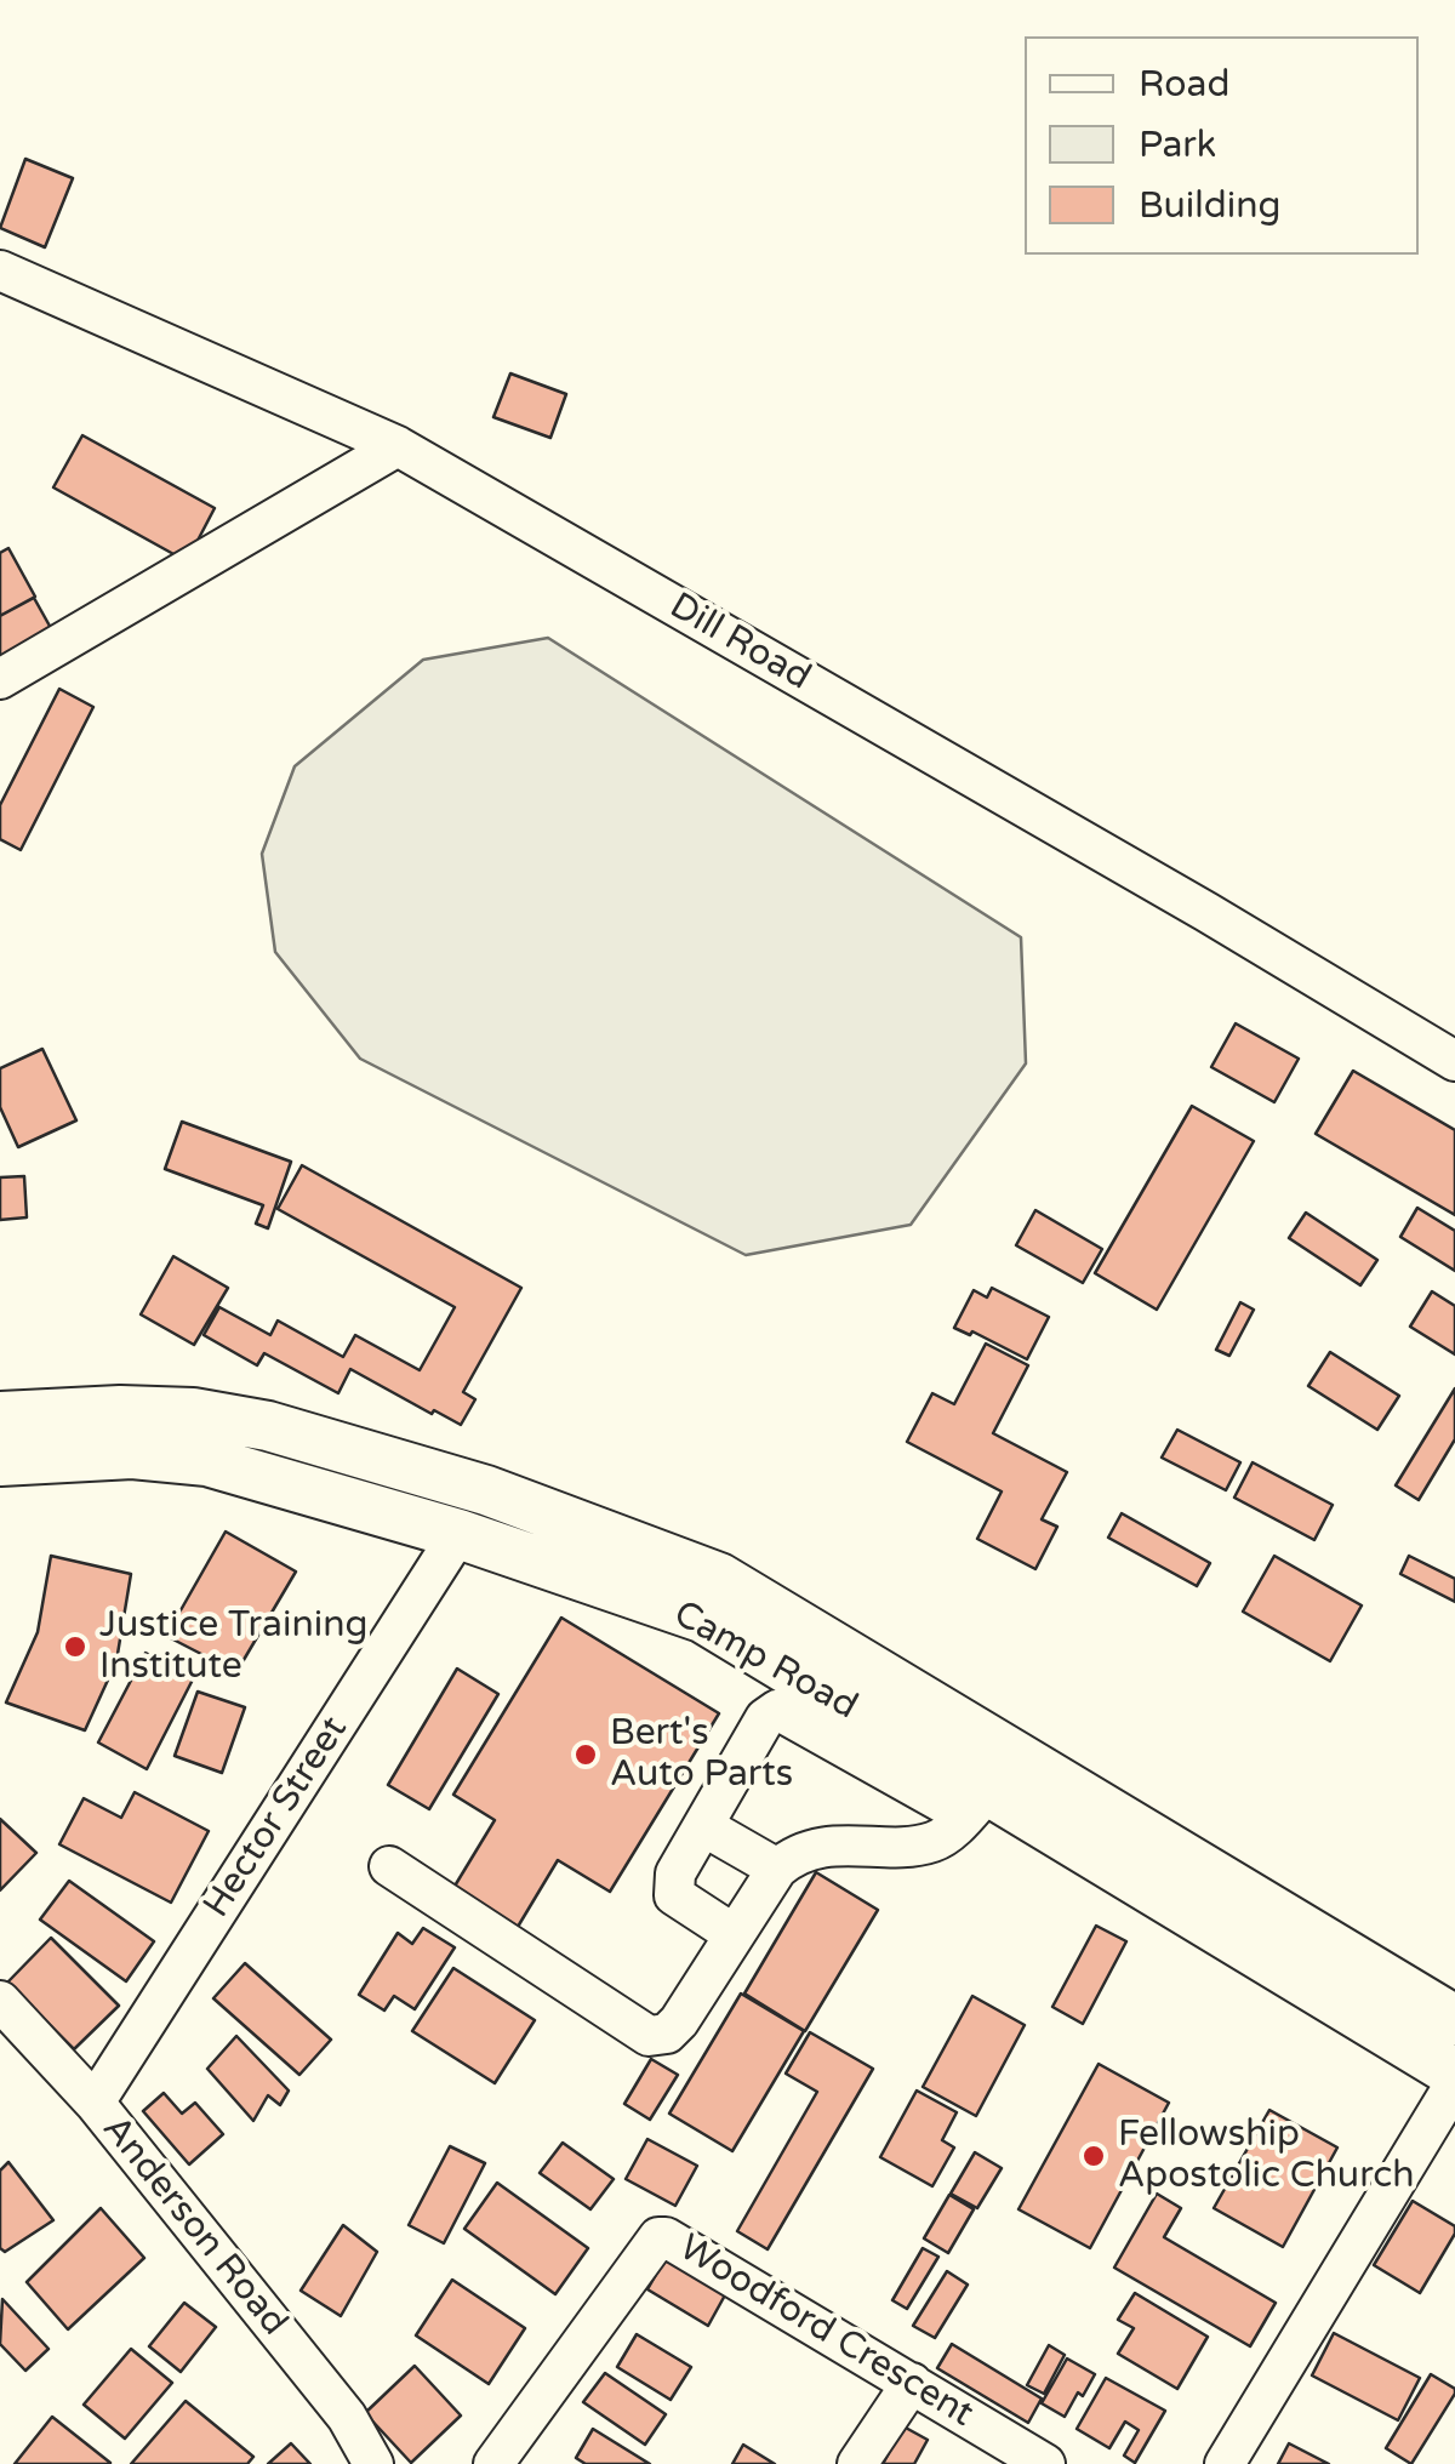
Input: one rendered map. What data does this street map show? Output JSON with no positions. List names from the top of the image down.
{
  "streets": {
    "main road": ["Camp Road"],
    "street": [
      "Dill Road",
      "Hector Street",
      "Anderson Road",
      "Woodford Crescent"
    ]
  },
  "crossings": [
    ["Camp Road", "Hector Street"],
    ["Hector Street", "Anderson Road"]
  ],
  "places": ["Justice Training Institute", "Bert's Auto Parts", "Fellowship Apostolic Church"],
  "legend": ["Road", "Park", "Building"]
}
